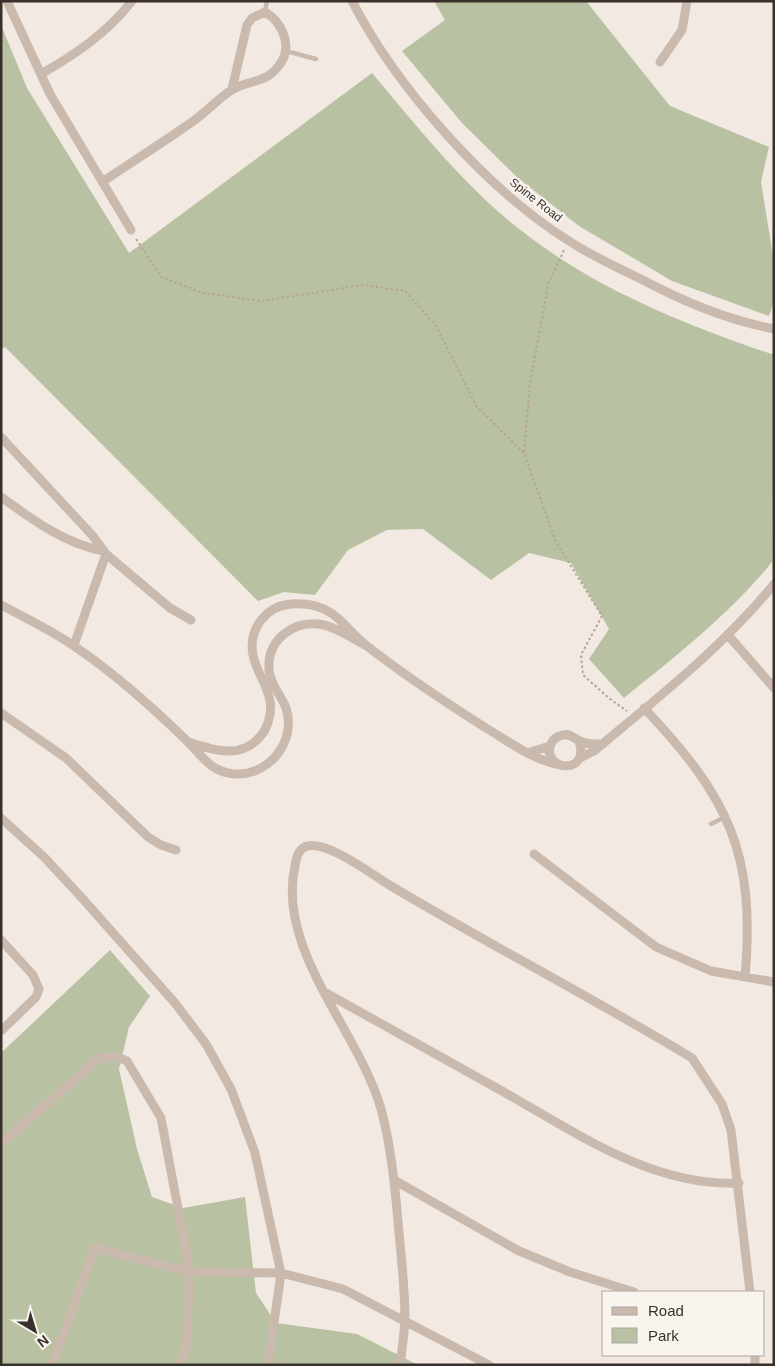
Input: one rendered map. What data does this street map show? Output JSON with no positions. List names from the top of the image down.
{
  "streets": {
    "street": ["Spine Road"]
  },
  "legend": ["Road", "Park"],
  "north": "bottom right"
}
